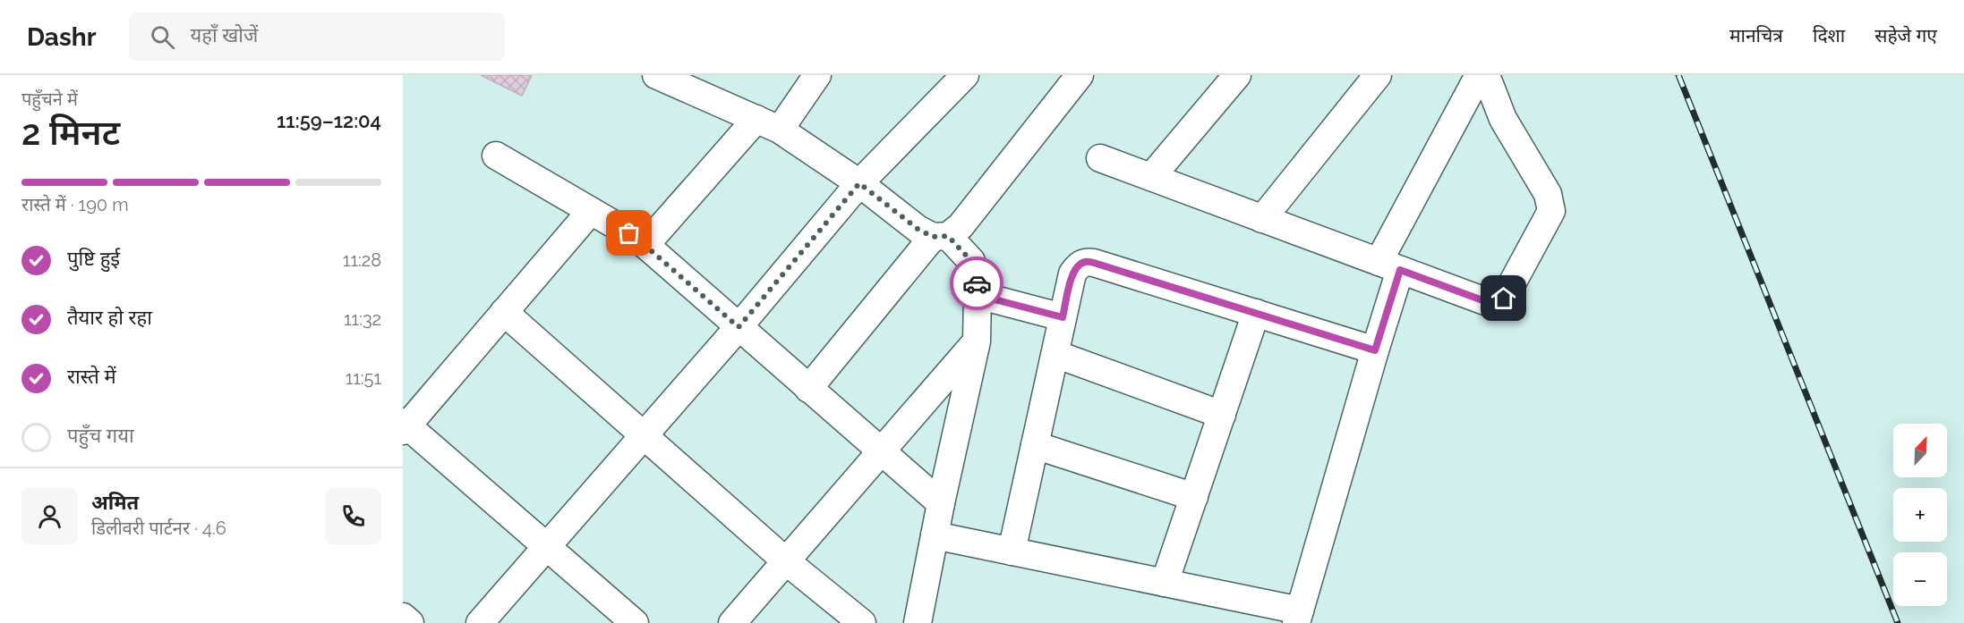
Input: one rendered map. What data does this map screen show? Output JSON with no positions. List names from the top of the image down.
{
  "north": "top right",
  "page": {
    "header": "Dashr",
    "search": "यहाँ खोजें",
    "nav": ["मानचित्र", "दिशा", "सहेजे गए"],
    "heading": ["2 मिनट", "पहुँचने में", "11:59–12:04"],
    "panel": ["अमित", "डिलीवरी पार्टनर · 4.6"],
    "bar": "रास्ते में · 190 m",
    "list": [
      ["पुष्टि हुई", "11:28"],
      ["तैयार हो रहा", "11:32"],
      ["रास्ते में", "11:51"],
      "पहुँच गया"
    ],
    "map_buttons": ["+", "−"]
  }
}
